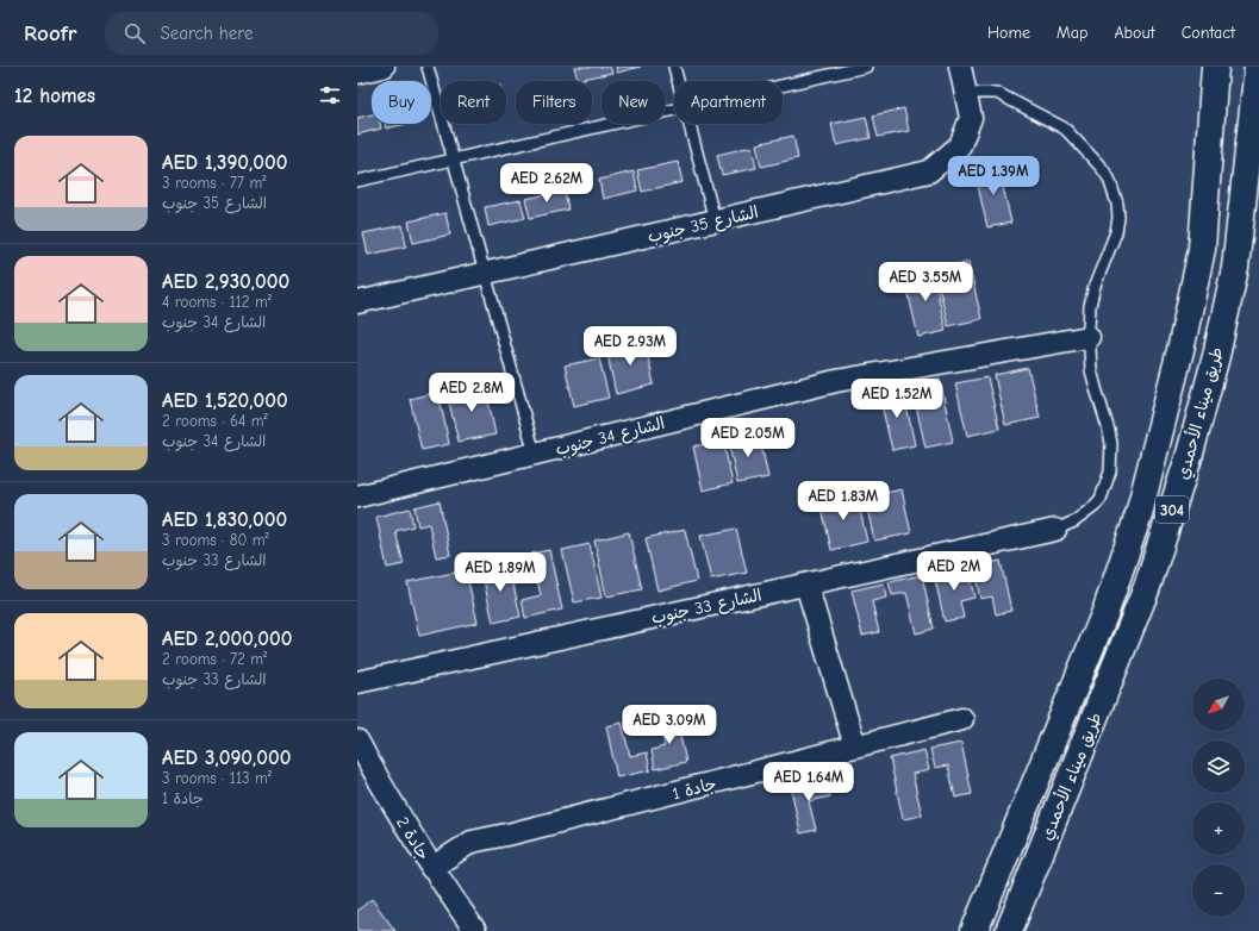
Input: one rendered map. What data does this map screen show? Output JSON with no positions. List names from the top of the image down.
{
  "streets": {
    "main road": ["طريق ميناء الأحمدي", "304"],
    "street": [
      "الشارع 35 جنوب",
      "الشارع 34 جنوب",
      "الشارع 33 جنوب",
      "جادة 1",
      "جادة 2"
    ]
  },
  "crossings": [
    ["جادة 1", "جادة 2"]
  ],
  "north": "bottom left",
  "page": {
    "header": "Roofr",
    "search": "Search here",
    "nav": [
      "Home",
      "Map",
      "About",
      "Contact"
    ],
    "heading": "12 homes",
    "chip": [
      "Buy",
      "Rent",
      "Filters",
      "New",
      "Apartment"
    ],
    "list": [
      {
        "name": "AED 1,390,000",
        "note": "3 rooms · 77 m² · الشارع 35 جنوب"
      },
      {
        "name": "AED 2,930,000",
        "note": "4 rooms · 112 m² · الشارع 34 جنوب"
      },
      {
        "name": "AED 1,520,000",
        "note": "2 rooms · 64 m² · الشارع 34 جنوب"
      },
      {
        "name": "AED 1,830,000",
        "note": "3 rooms · 80 m² · الشارع 33 جنوب"
      },
      {
        "name": "AED 2,000,000",
        "note": "2 rooms · 72 m² · الشارع 33 جنوب"
      },
      {
        "name": "AED 3,090,000",
        "note": "3 rooms · 113 m² · جادة 1"
      }
    ],
    "price": [
      "AED 1.39M",
      "AED 2.62M",
      "AED 3.55M",
      "AED 2.93M",
      "AED 2.8M",
      "AED 1.52M",
      "AED 2.05M",
      "AED 1.83M",
      "AED 2M",
      "AED 1.89M",
      "AED 3.09M",
      "AED 1.64M"
    ],
    "map_buttons": ["+", "−"]
  }
}
